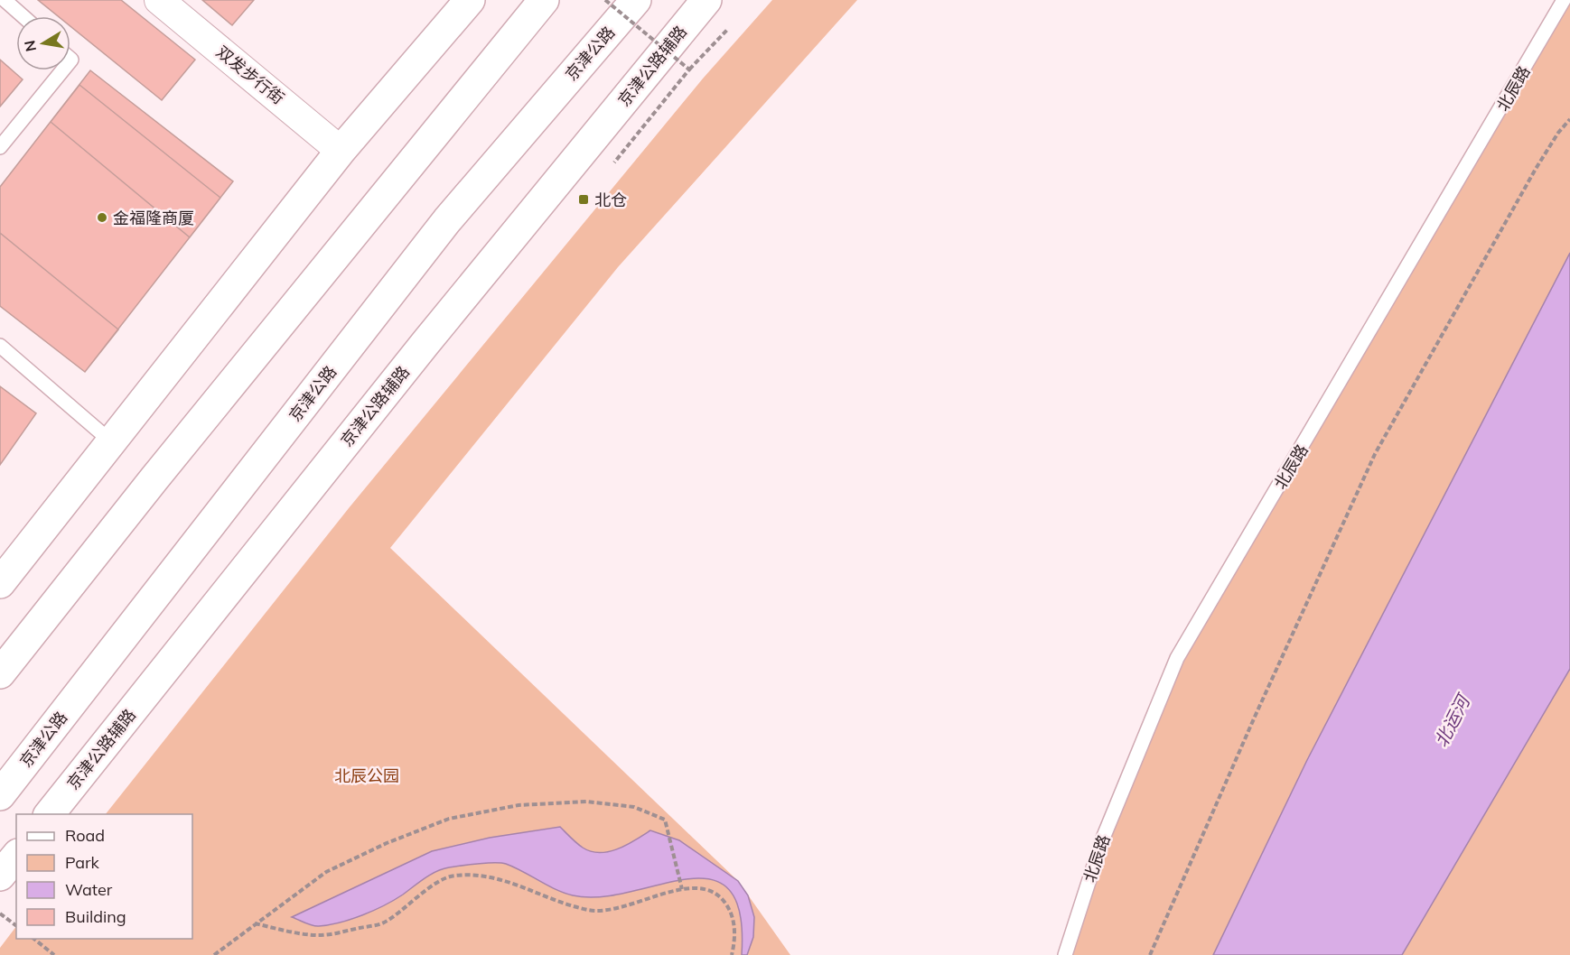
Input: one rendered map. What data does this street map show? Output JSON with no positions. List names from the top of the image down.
{
  "streets": {
    "main road": ["京津公路", "京津公路辅路"],
    "street": ["双发步行街"],
    "lane": ["北辰路"]
  },
  "water": ["北运河"],
  "parks": ["北辰公园"],
  "places": {
    "transit": ["北仓"],
    "other": ["金福隆商厦"]
  },
  "legend": [
    "Road",
    "Park",
    "Water",
    "Building"
  ],
  "north": "left"
}
